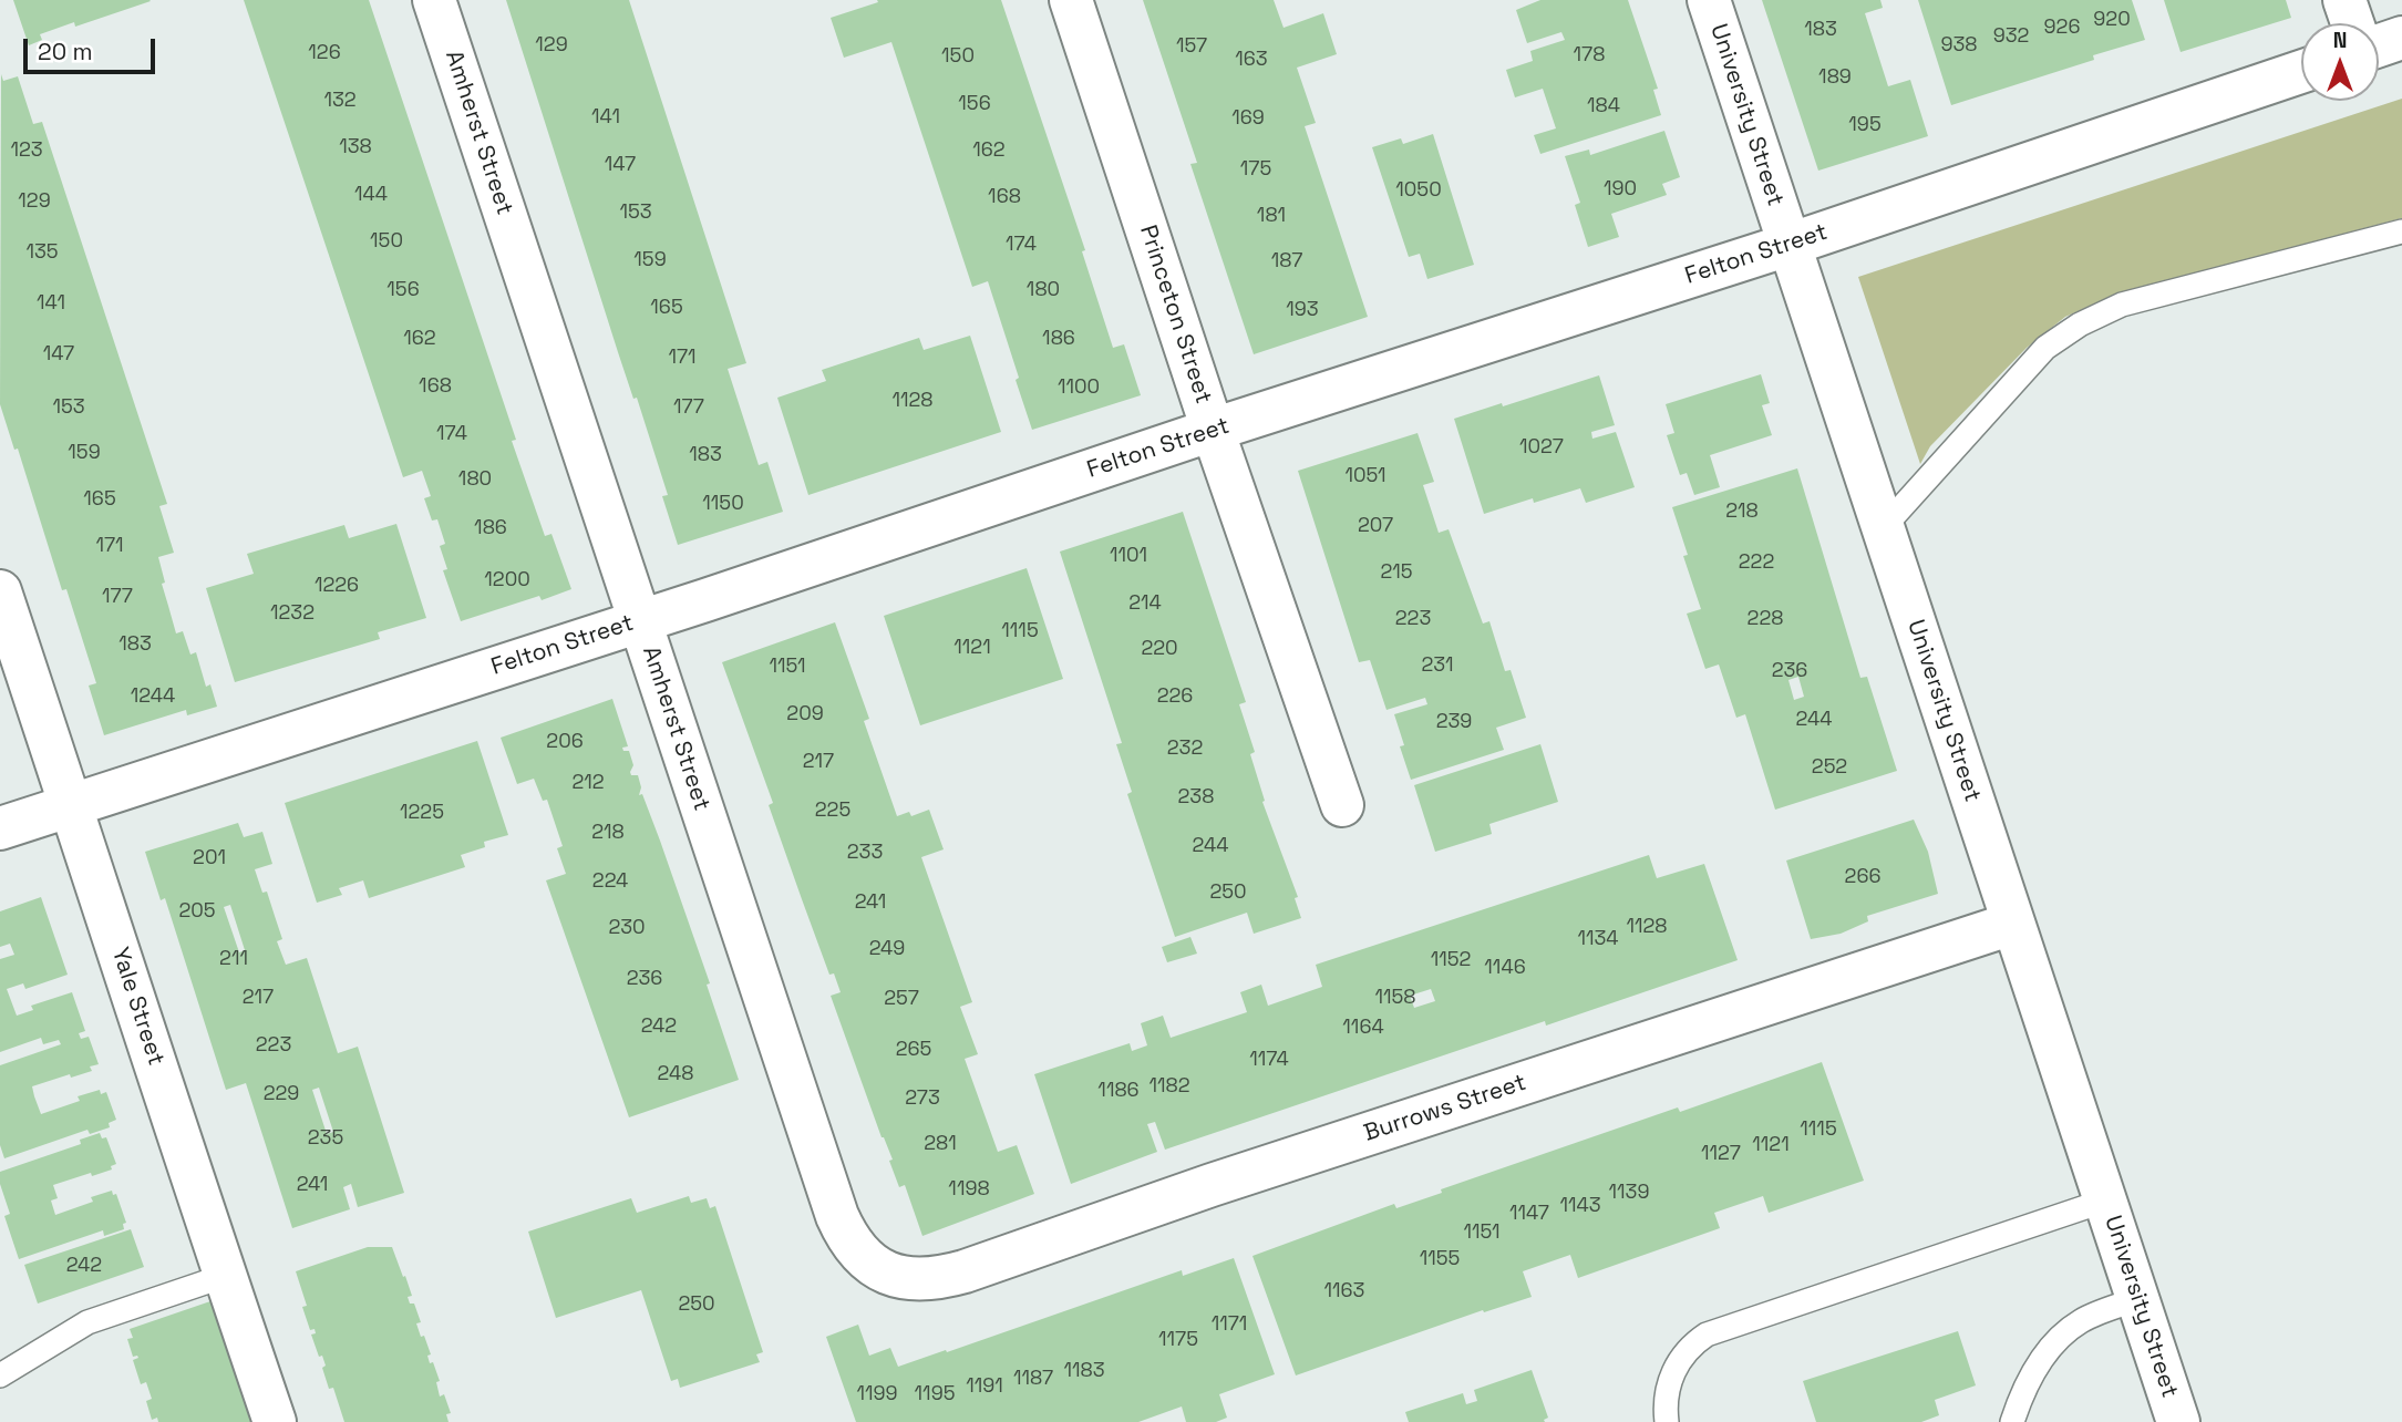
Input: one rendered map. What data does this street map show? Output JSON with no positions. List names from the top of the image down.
{
  "streets": {
    "street": [
      "University Street",
      "Amherst Street",
      "Felton Street",
      "Princeton Street",
      "Yale Street",
      "Burrows Street"
    ]
  },
  "crossings": [
    ["University Street", "Felton Street"],
    ["University Street", "Burrows Street"],
    ["Amherst Street", "Felton Street"],
    ["Amherst Street", "Burrows Street"],
    ["Felton Street", "Princeton Street"],
    ["Felton Street", "Yale Street"]
  ],
  "house_numbers": [
    "920",
    "926",
    "183",
    "932",
    "129",
    "938",
    "157",
    "126",
    "178",
    "150",
    "163",
    "189",
    "132",
    "156",
    "184",
    "141",
    "169",
    "195",
    "138",
    "123",
    "162",
    "147",
    "175",
    "190",
    "1050",
    "144",
    "168",
    "129",
    "153",
    "181",
    "150",
    "174",
    "135",
    "159",
    "187",
    "156",
    "180",
    "141",
    "165",
    "193",
    "162",
    "186",
    "147",
    "171",
    "168",
    "1100",
    "1128",
    "153",
    "177",
    "174",
    "1027",
    "159",
    "183",
    "1051",
    "180",
    "165",
    "1150",
    "218",
    "207",
    "186",
    "171",
    "1101",
    "222",
    "215",
    "1200",
    "1226",
    "177",
    "214",
    "1232",
    "223",
    "228",
    "1115",
    "183",
    "1121",
    "220",
    "231",
    "1151",
    "236",
    "1244",
    "226",
    "209",
    "244",
    "239",
    "206",
    "232",
    "217",
    "252",
    "212",
    "238",
    "225",
    "1225",
    "218",
    "244",
    "233",
    "201",
    "266",
    "224",
    "250",
    "241",
    "205",
    "1128",
    "230",
    "1134",
    "249",
    "211",
    "1152",
    "1146",
    "236",
    "217",
    "1158",
    "257",
    "242",
    "1164",
    "223",
    "265",
    "1174",
    "248",
    "1182",
    "1186",
    "229",
    "273",
    "1115",
    "235",
    "281",
    "1121",
    "1127",
    "241",
    "1198",
    "1139",
    "1143",
    "1147",
    "1151",
    "1155",
    "242",
    "1163",
    "250",
    "1171",
    "1175",
    "1183",
    "1187",
    "1191",
    "1199",
    "1195"
  ],
  "scale_bar": "20 m",
  "north": "top"
}
